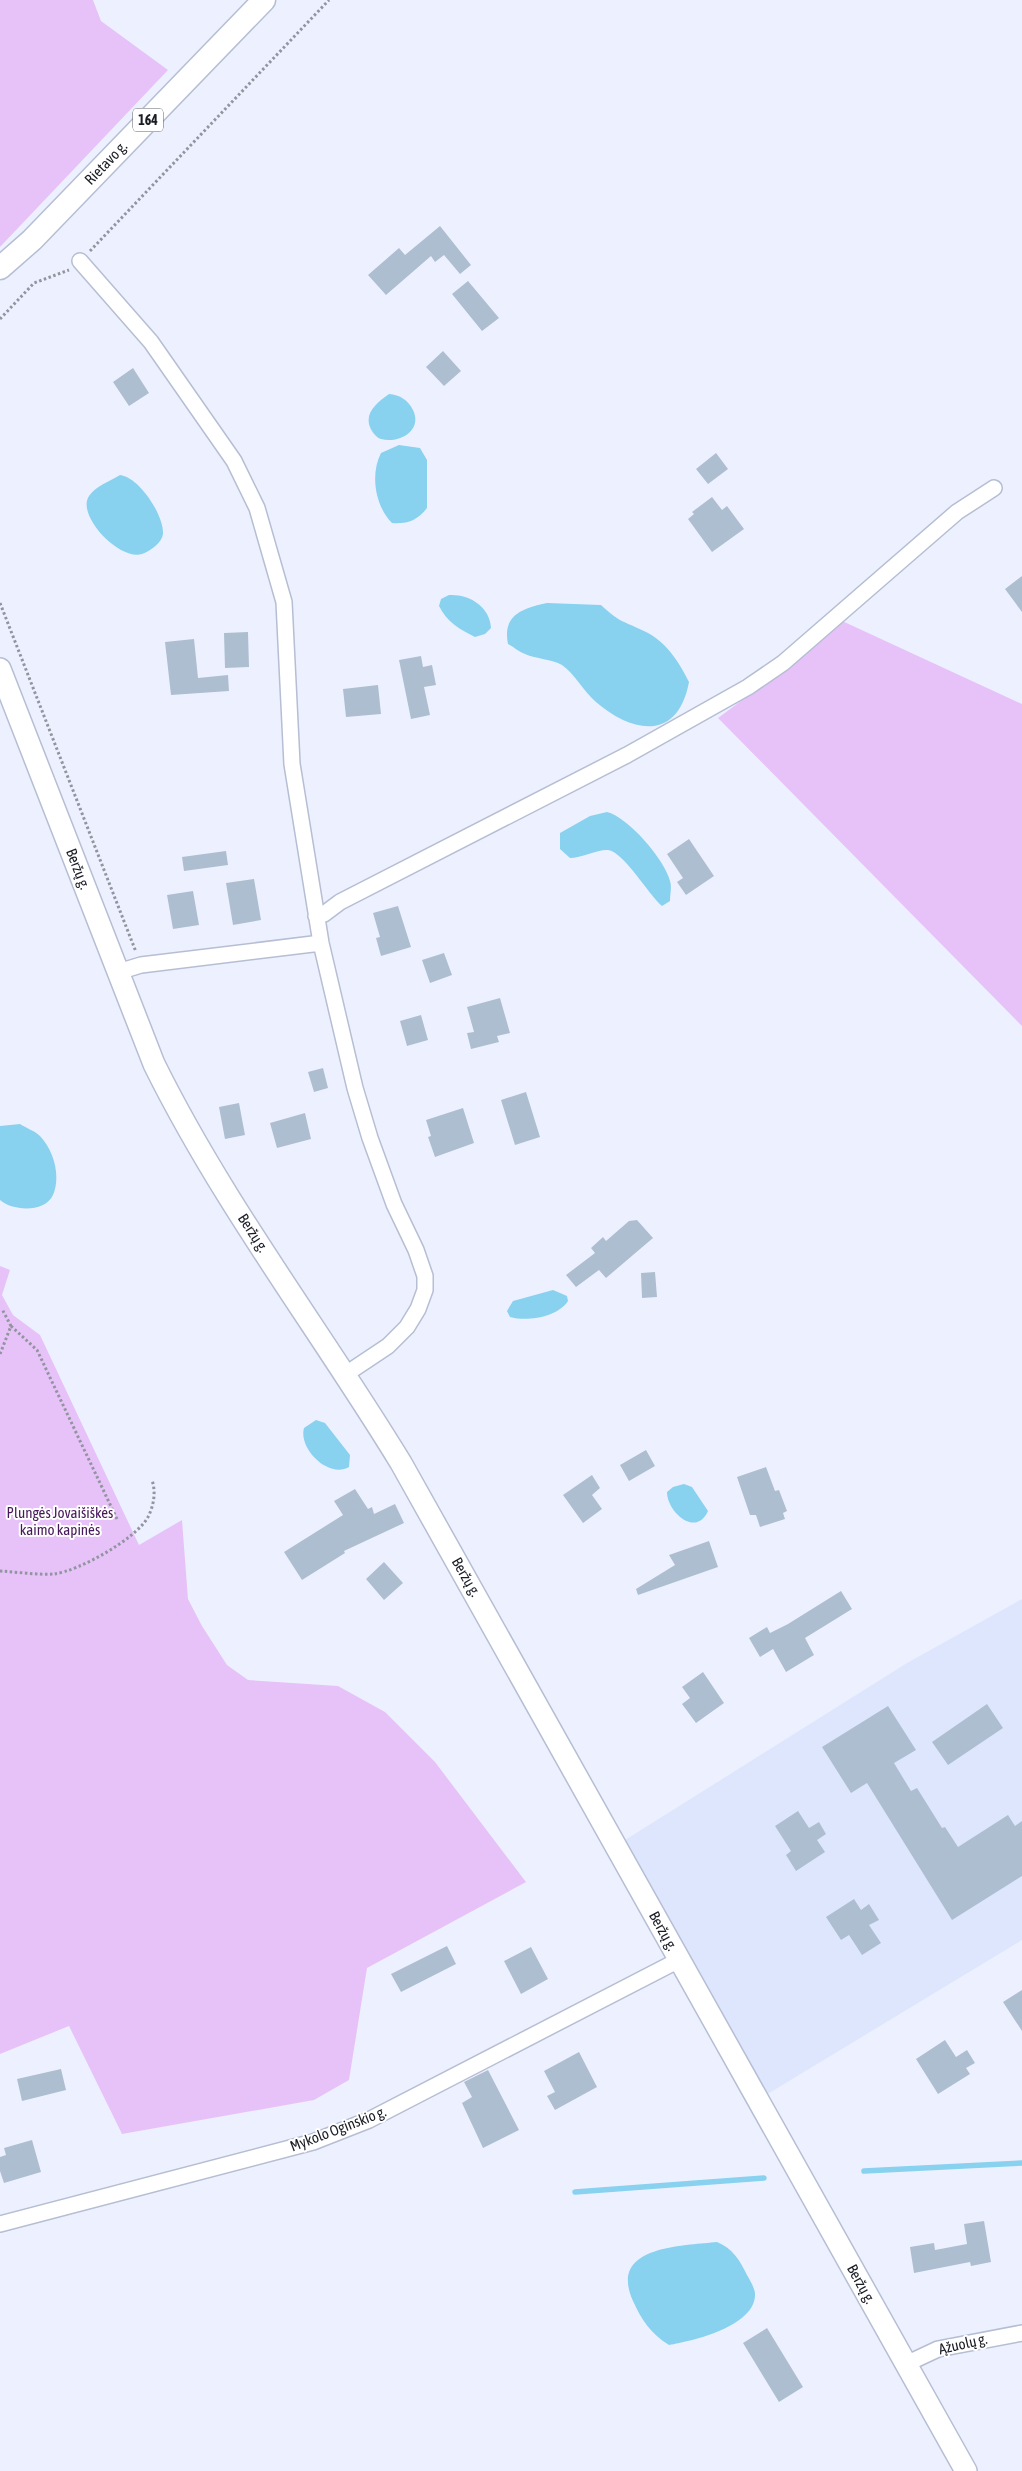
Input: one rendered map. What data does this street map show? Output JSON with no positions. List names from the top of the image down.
{
  "streets": {
    "main road": ["164", "Rietavo g.", "Beržų g."],
    "street": ["Mykolo Oginskio g.", "Ąžuolų g."]
  },
  "crossings": [
    ["Beržų g.", "Mykolo Oginskio g."],
    ["Beržų g.", "Ąžuolų g."]
  ],
  "parks": ["Plungės Jovaišiškės kaimo kapinės"]
}
